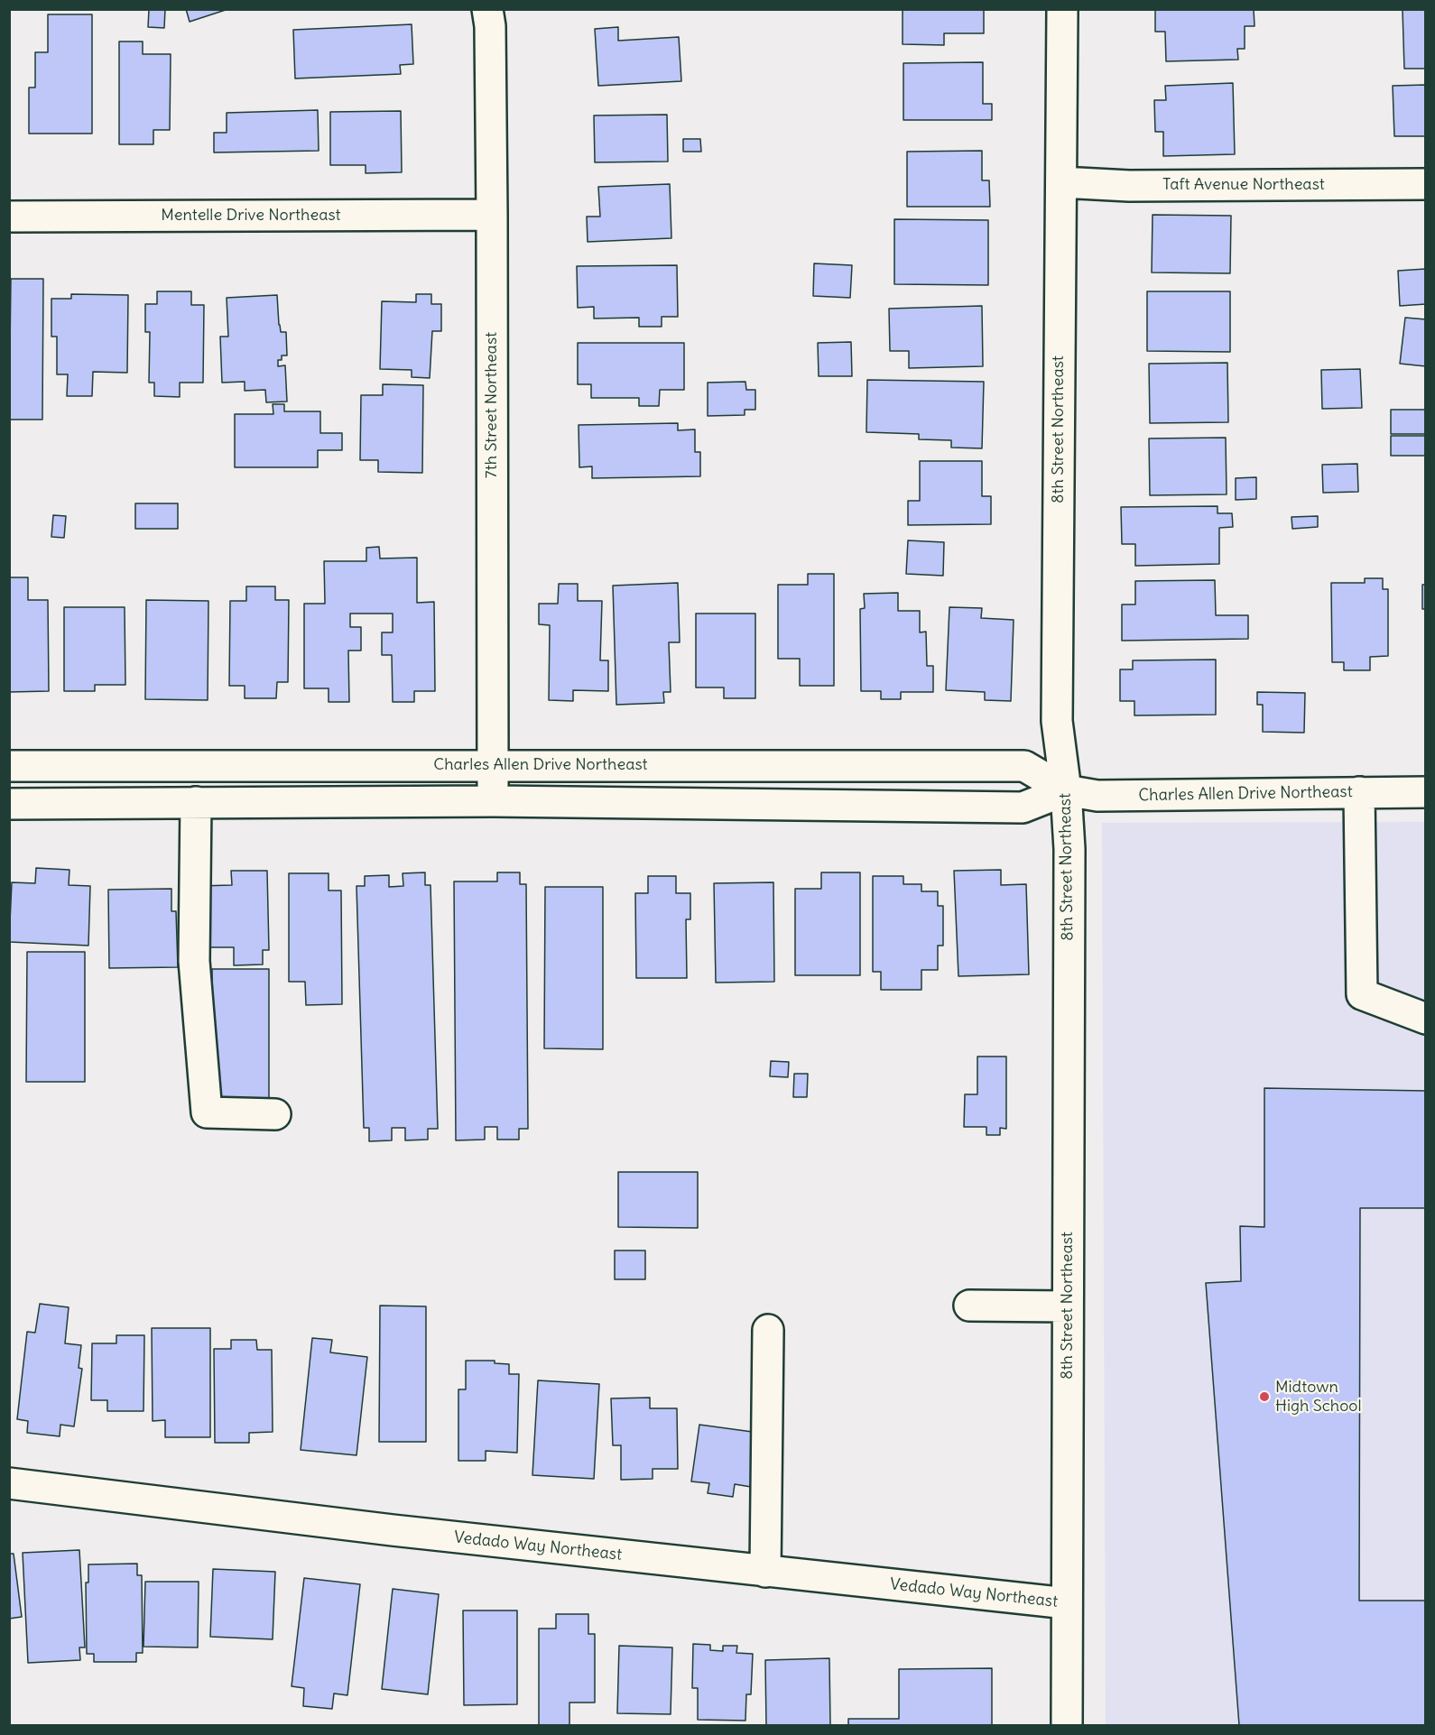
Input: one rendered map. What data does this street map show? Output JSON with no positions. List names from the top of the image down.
{
  "streets": {
    "street": [
      "Taft Avenue Northeast",
      "Mentelle Drive Northeast",
      "7th Street Northeast",
      "8th Street Northeast",
      "Charles Allen Drive Northeast",
      "Vedado Way Northeast"
    ]
  },
  "crossings": [
    ["Taft Avenue Northeast", "8th Street Northeast"],
    ["Mentelle Drive Northeast", "7th Street Northeast"],
    ["7th Street Northeast", "Charles Allen Drive Northeast"],
    ["8th Street Northeast", "Charles Allen Drive Northeast"],
    ["8th Street Northeast", "Vedado Way Northeast"]
  ],
  "places": ["Midtown High School"]
}
